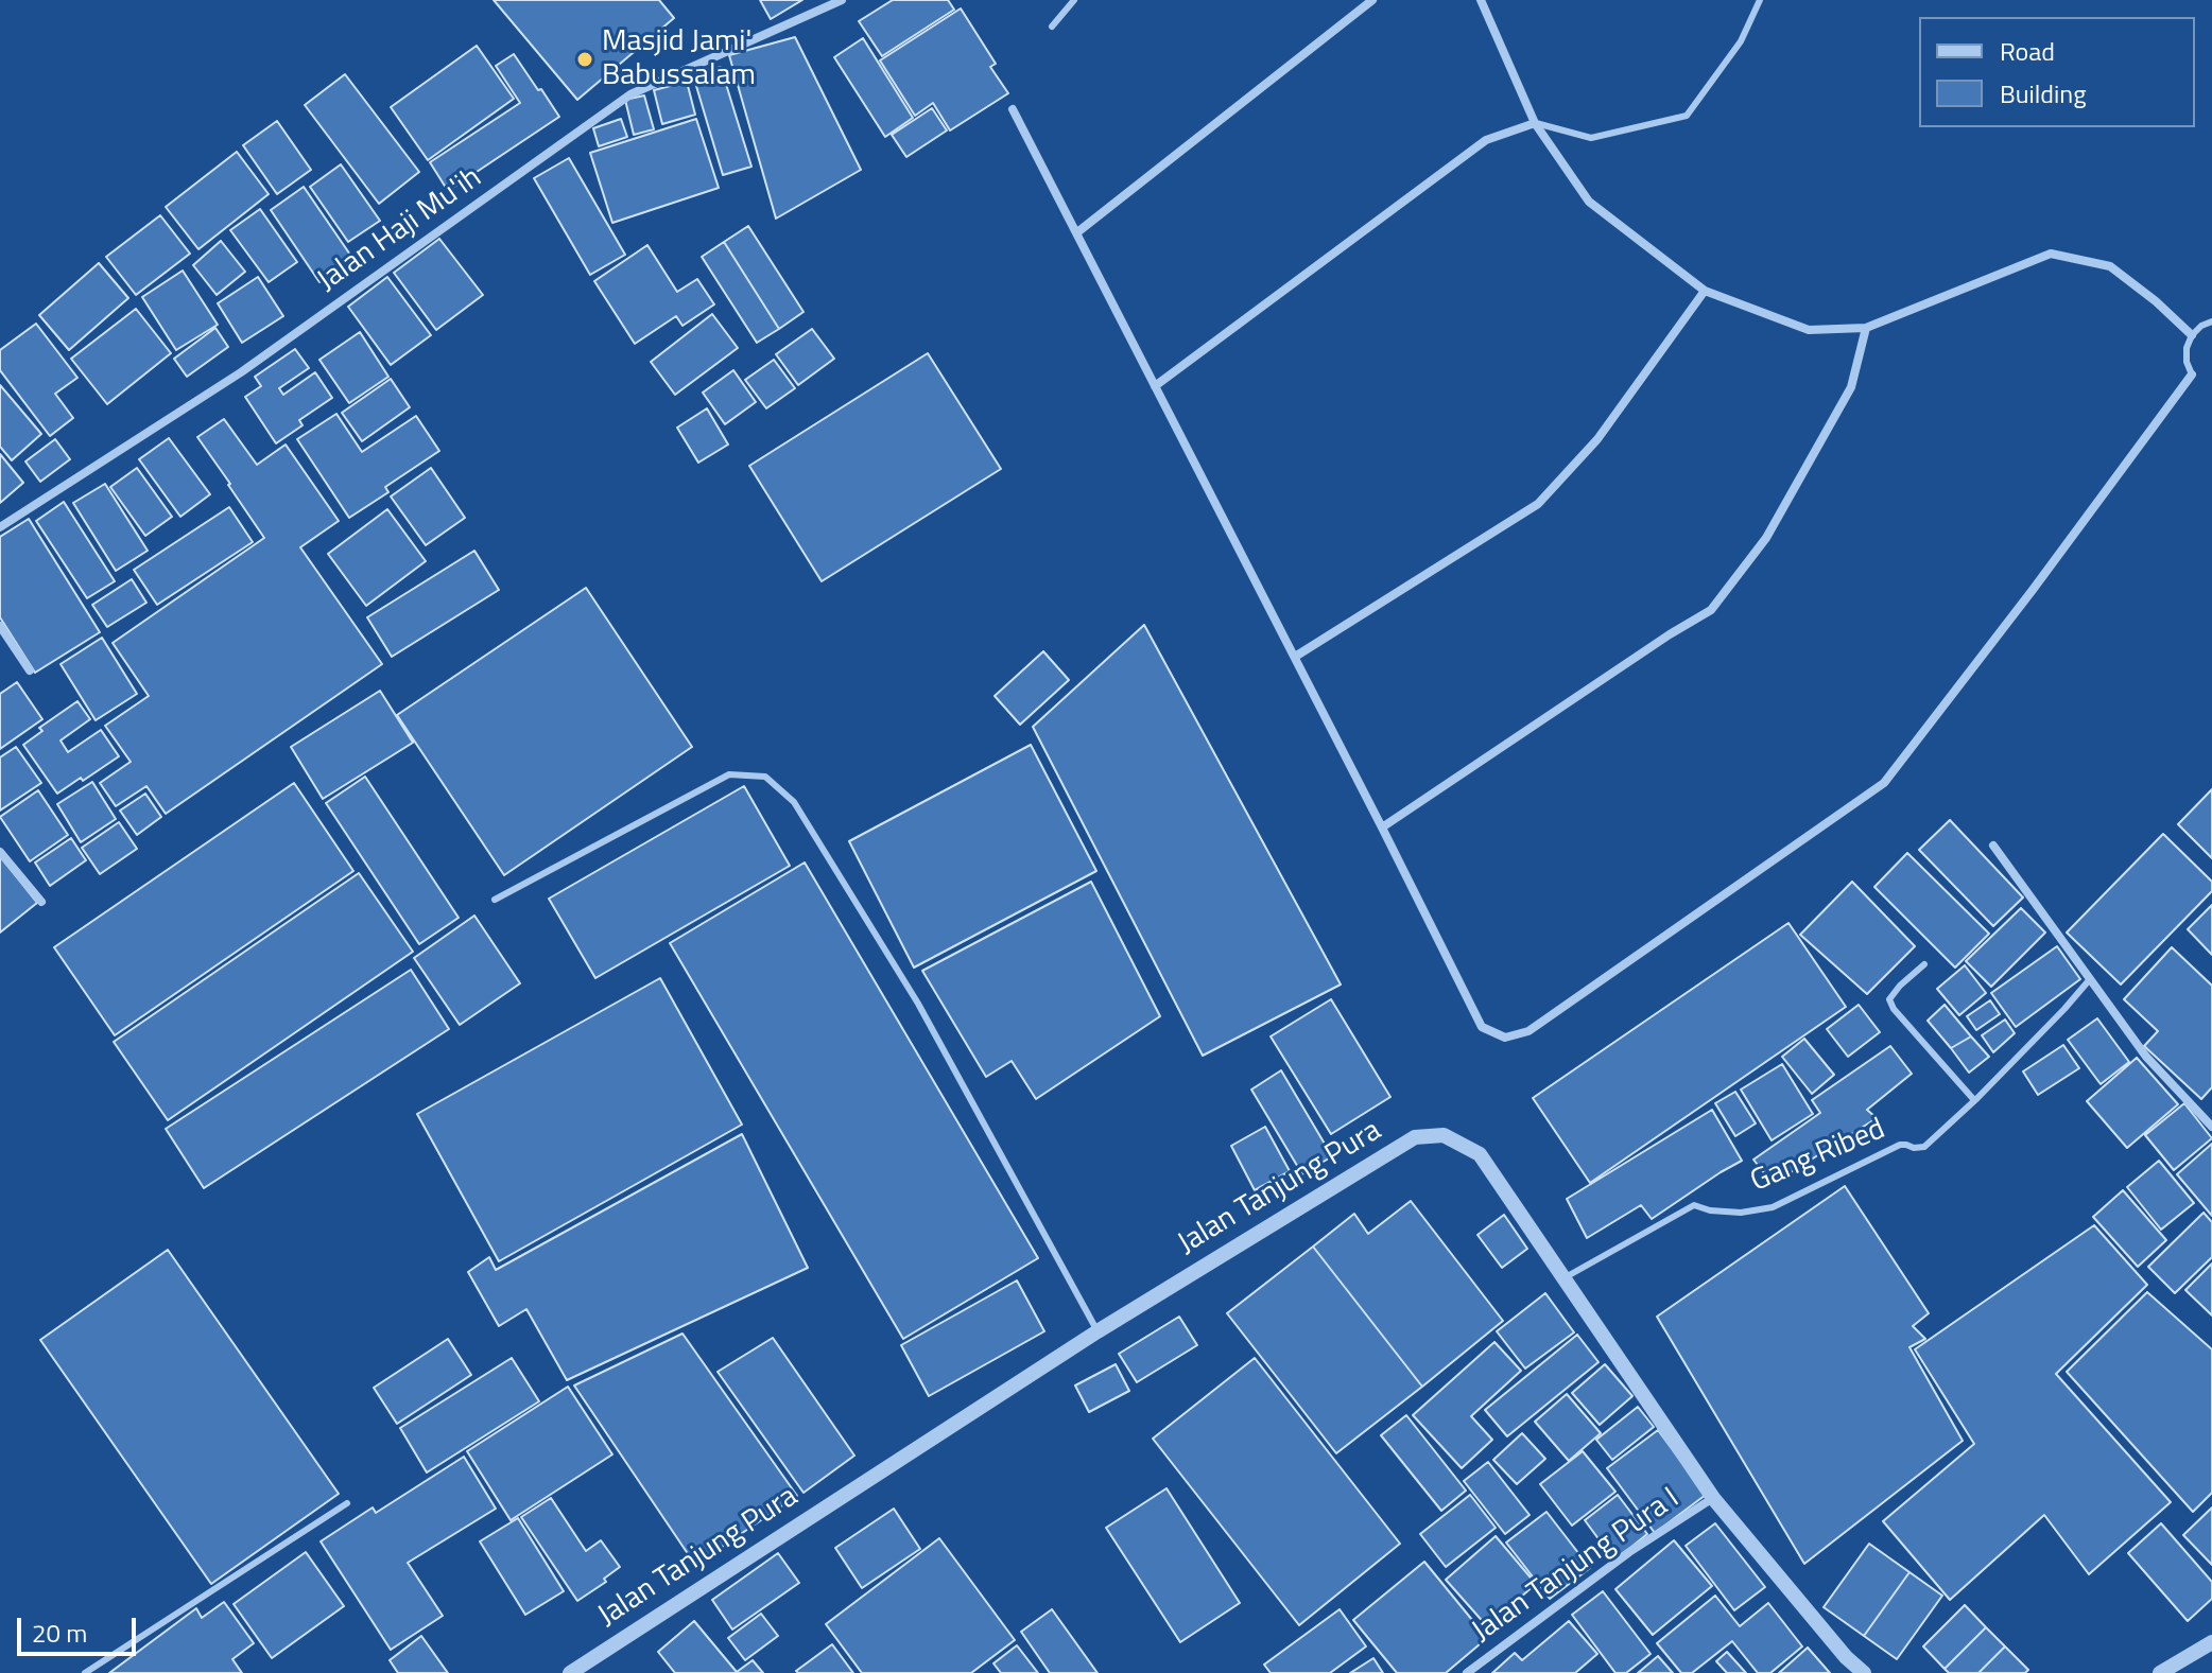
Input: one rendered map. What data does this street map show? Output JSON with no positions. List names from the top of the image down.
{
  "streets": {
    "street": ["Jalan Haji Mu'ih", "Jalan Tanjung Pura", "Jalan Tanjung Pura I"],
    "lane": ["Gang Ribed"]
  },
  "crossings": [
    ["Gang Ribed", "Jalan Tanjung Pura"],
    ["Jalan Tanjung Pura", "Jalan Tanjung Pura I"]
  ],
  "places": ["Masjid Jami' Babussalam"],
  "legend": ["Road", "Building"],
  "scale_bar": "20 m"
}
